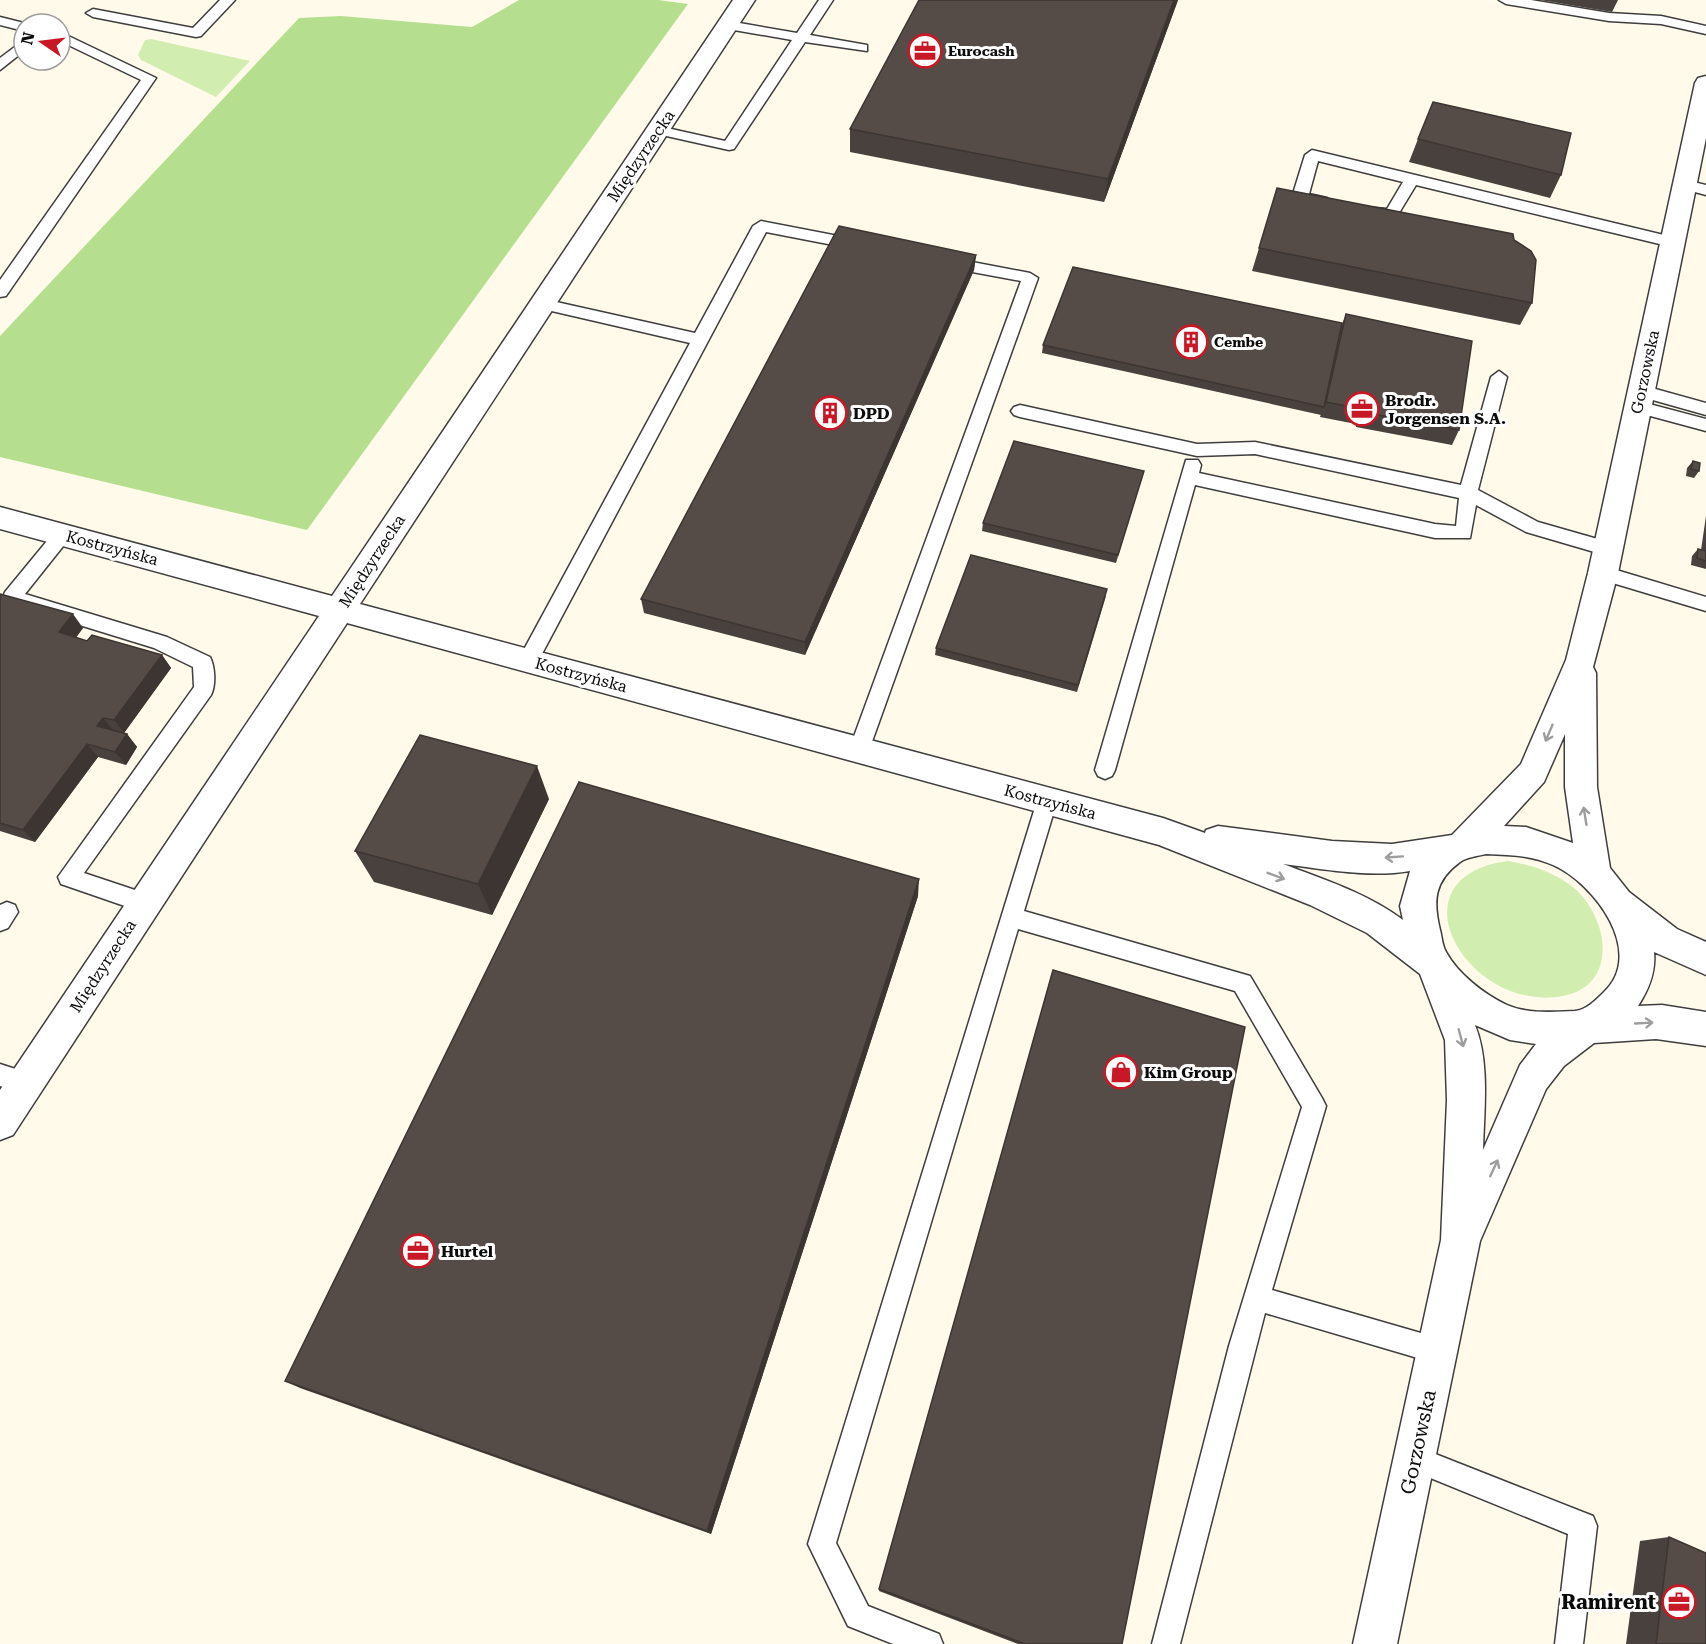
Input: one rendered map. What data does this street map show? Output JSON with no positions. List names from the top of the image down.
{
  "streets": {
    "street": ["Międzyrzecka", "Gorzowska", "Kostrzyńska"]
  },
  "crossings": [
    ["Międzyrzecka", "Kostrzyńska"]
  ],
  "places": {
    "office": [
      "Eurocash",
      "Brodr. Jorgensen S.A.",
      "Hurtel",
      "Ramirent"
    ],
    "building": ["Cembe", "DPD"],
    "shop": ["Kim Group"]
  },
  "north": "left"
}
